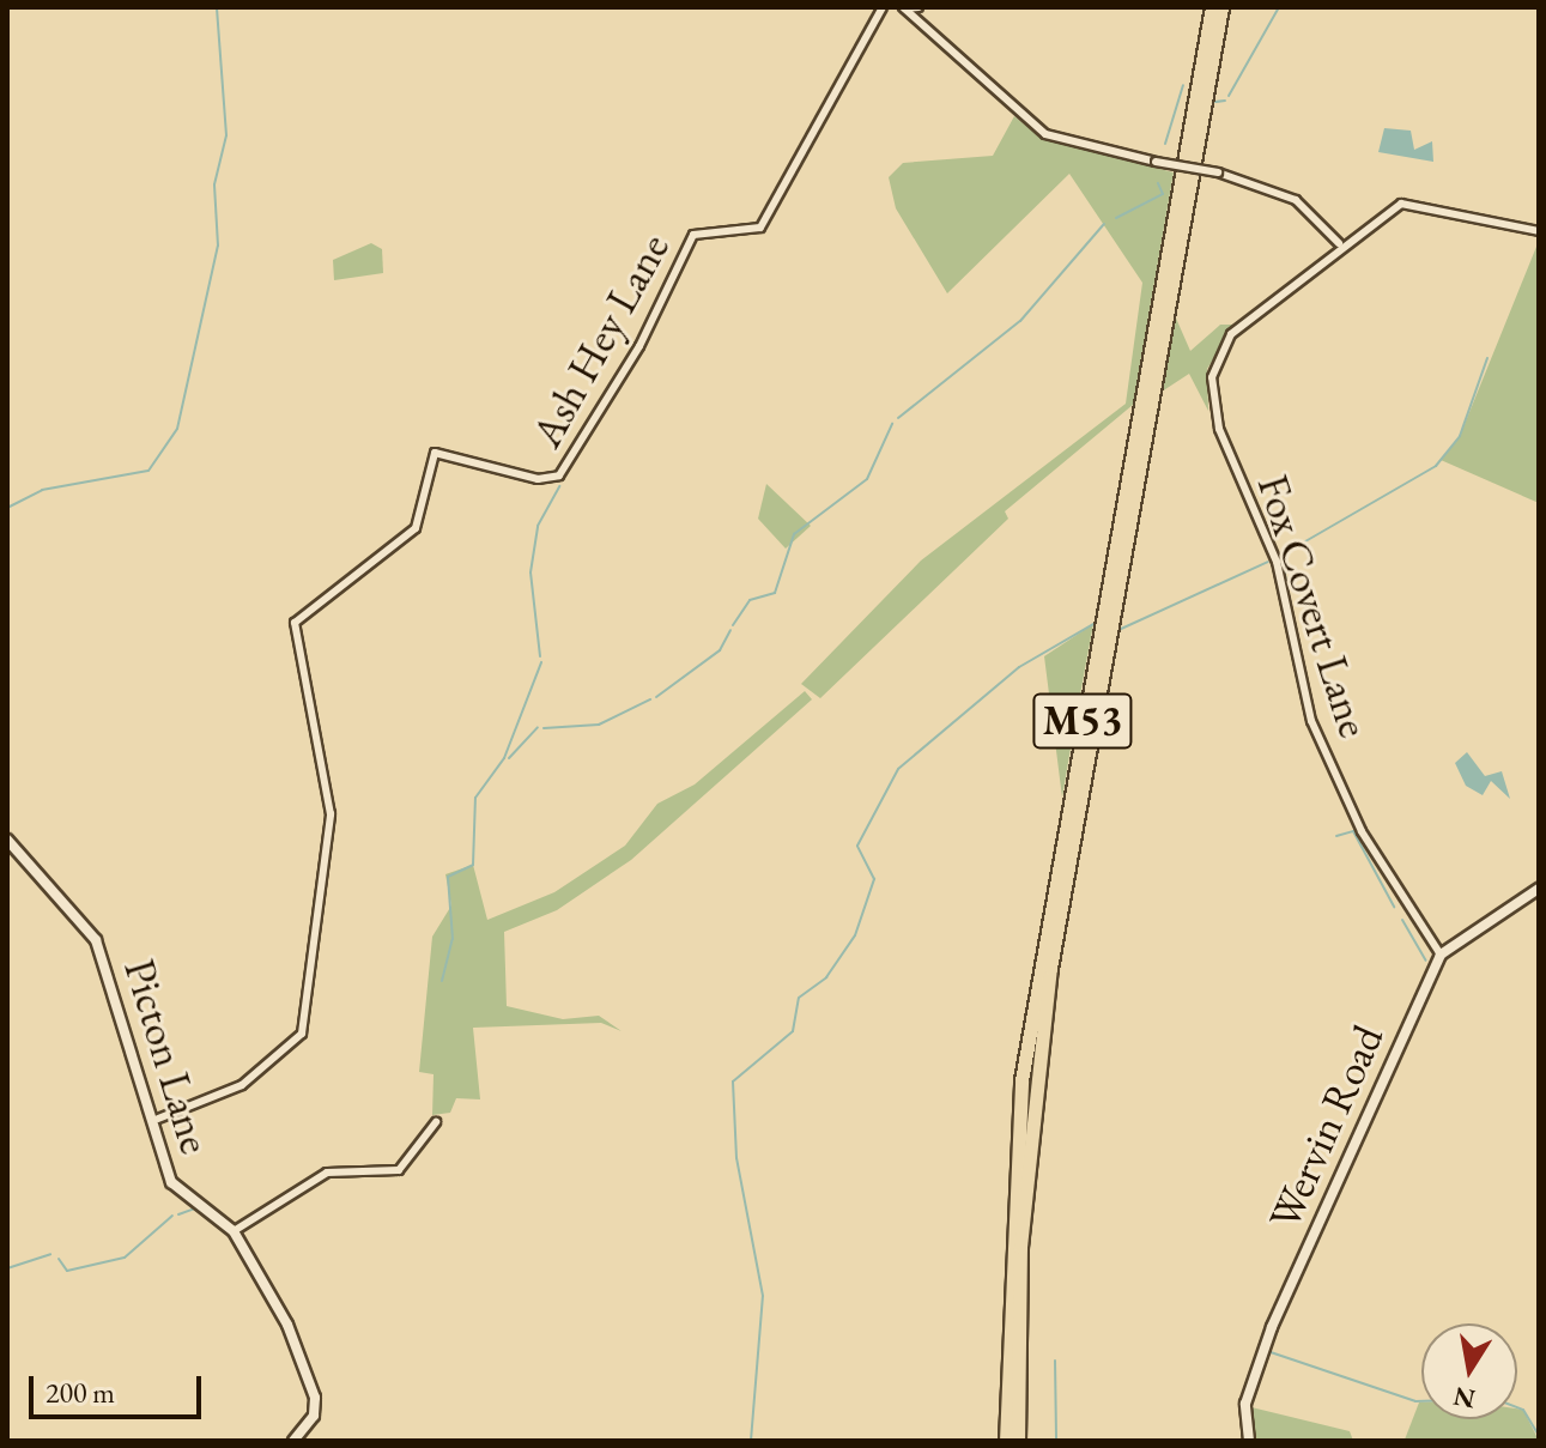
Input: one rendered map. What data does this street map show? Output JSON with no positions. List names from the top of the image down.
{
  "streets": {
    "highway": ["M53"],
    "street": [
      "Ash Hey Lane",
      "Fox Covert Lane",
      "Picton Lane",
      "Wervin Road"
    ]
  },
  "crossings": [
    ["Ash Hey Lane", "Picton Lane"],
    ["Fox Covert Lane", "Wervin Road"]
  ],
  "scale_bar": "200 m",
  "north": "bottom"
}
